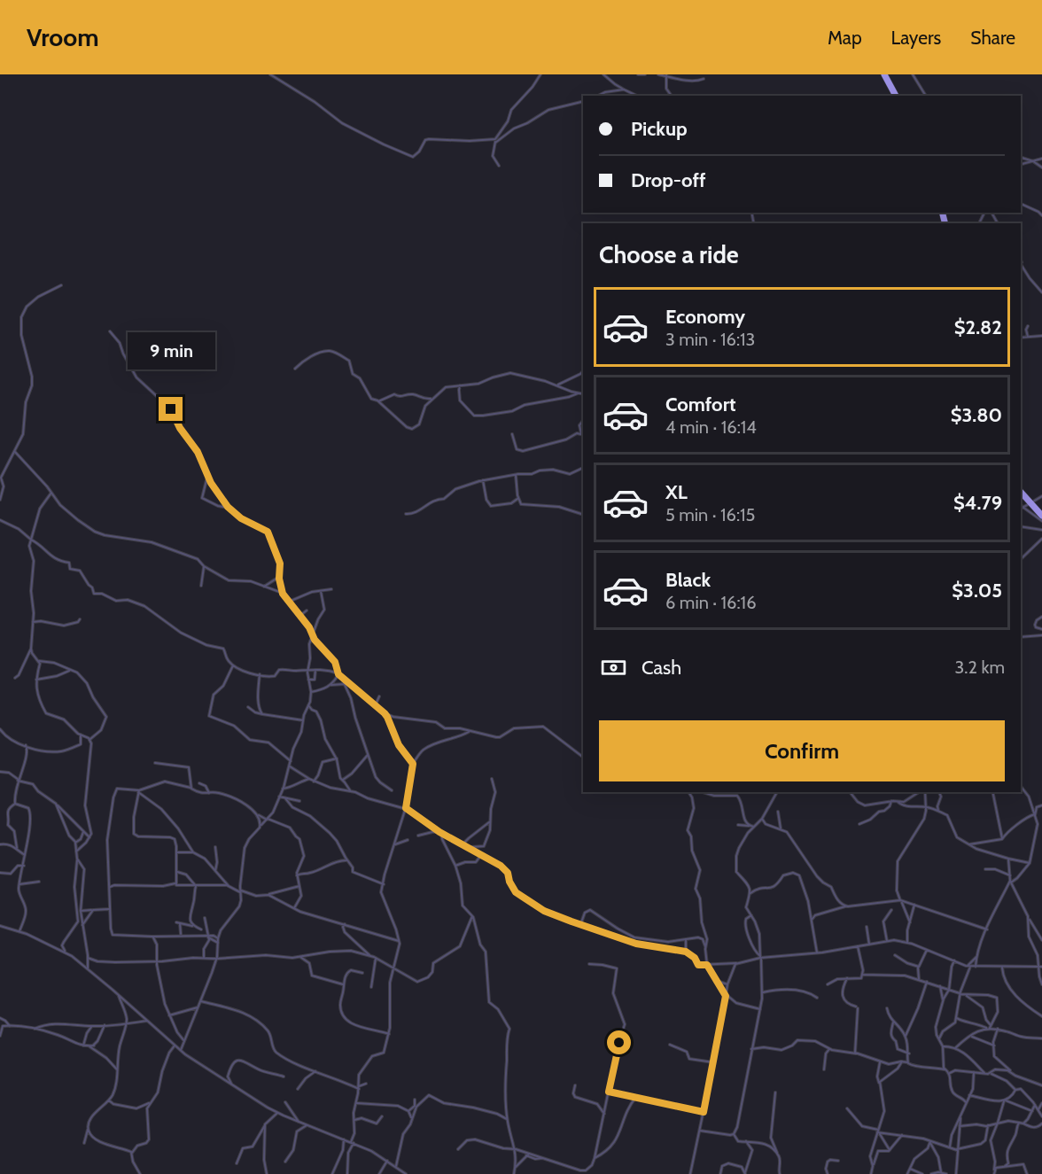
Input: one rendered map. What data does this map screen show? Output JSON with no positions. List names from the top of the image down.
{
  "page": {
    "header": "Vroom",
    "nav": ["Map", "Layers", "Share"],
    "banner": ["Pickup", "Drop-off"],
    "heading": "Choose a ride",
    "list": [
      {
        "name": "Economy",
        "note": "3 min · 16:13",
        "value": "$2.82"
      },
      {
        "name": "Comfort",
        "note": "4 min · 16:14",
        "value": "$3.80"
      },
      {
        "name": "XL",
        "note": "5 min · 16:15",
        "value": "$4.79"
      },
      {
        "name": "Black",
        "note": "6 min · 16:16",
        "value": "$3.05"
      }
    ],
    "bubble": "9 min",
    "pay": ["Cash", "3.2 km"],
    "buttons": "Confirm"
  }
}
